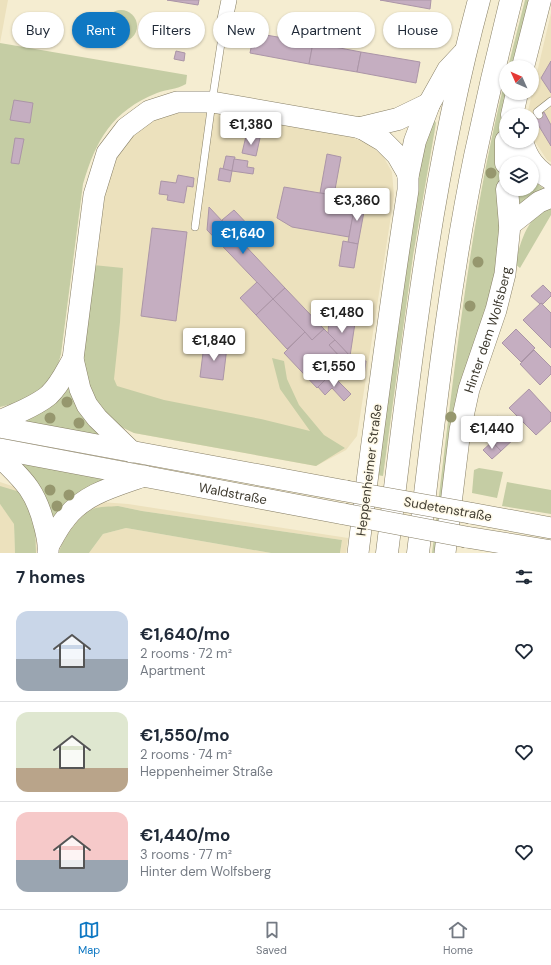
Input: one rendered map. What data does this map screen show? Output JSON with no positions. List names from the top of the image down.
{
  "streets": {
    "main road": [
      "Hinter dem Wolfsberg",
      "Heppenheimer Straße",
      "Waldstraße",
      "Sudetenstraße"
    ]
  },
  "crossings": [
    ["Waldstraße", "Sudetenstraße"]
  ],
  "north": "top left",
  "page": {
    "chip": [
      "Buy",
      "Rent",
      "Filters",
      "New",
      "Apartment",
      "House"
    ],
    "price": [
      "€1,380",
      "€3,360",
      "€1,640",
      "€1,480",
      "€1,840",
      "€1,550",
      "€1,440"
    ],
    "heading": "7 homes",
    "list": [
      {
        "name": "€1,640/mo",
        "note": "2 rooms · 72 m² · Apartment"
      },
      {
        "name": "€1,550/mo",
        "note": "2 rooms · 74 m² · Heppenheimer Straße"
      },
      {
        "name": "€1,440/mo",
        "note": "3 rooms · 77 m² · Hinter dem Wolfsberg"
      }
    ],
    "tabs": ["Map", "Saved", "Home"]
  }
}
